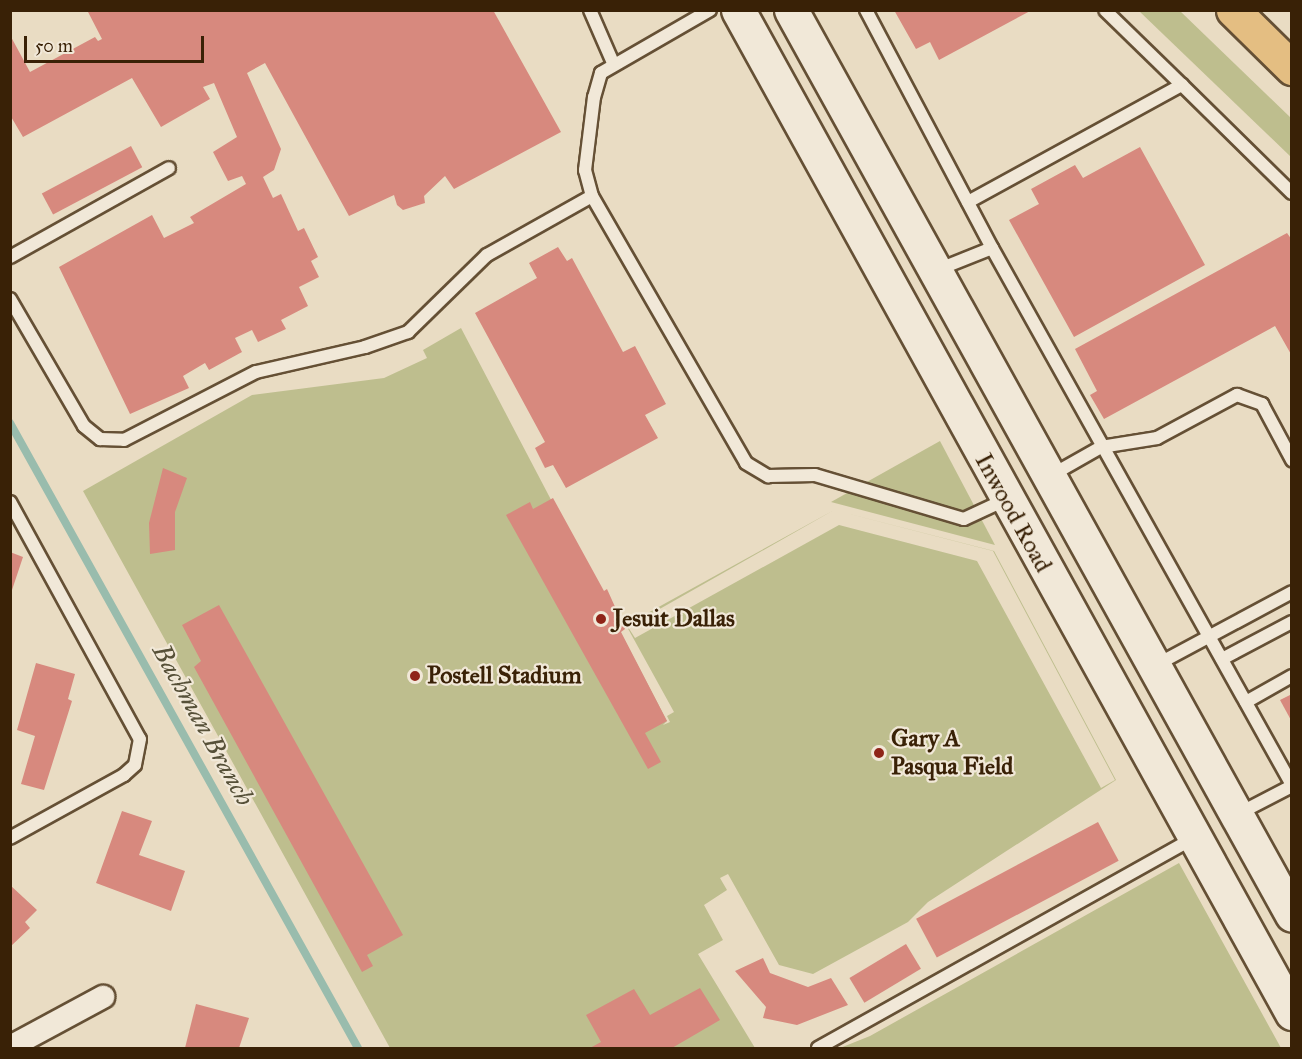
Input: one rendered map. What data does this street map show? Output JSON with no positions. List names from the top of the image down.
{
  "streets": {
    "main road": ["Inwood Road"]
  },
  "water": ["Bachman Branch"],
  "places": ["Jesuit Dallas", "Postell Stadium", "Gary A Pasqua Field"],
  "scale_bar": "50 m"
}
